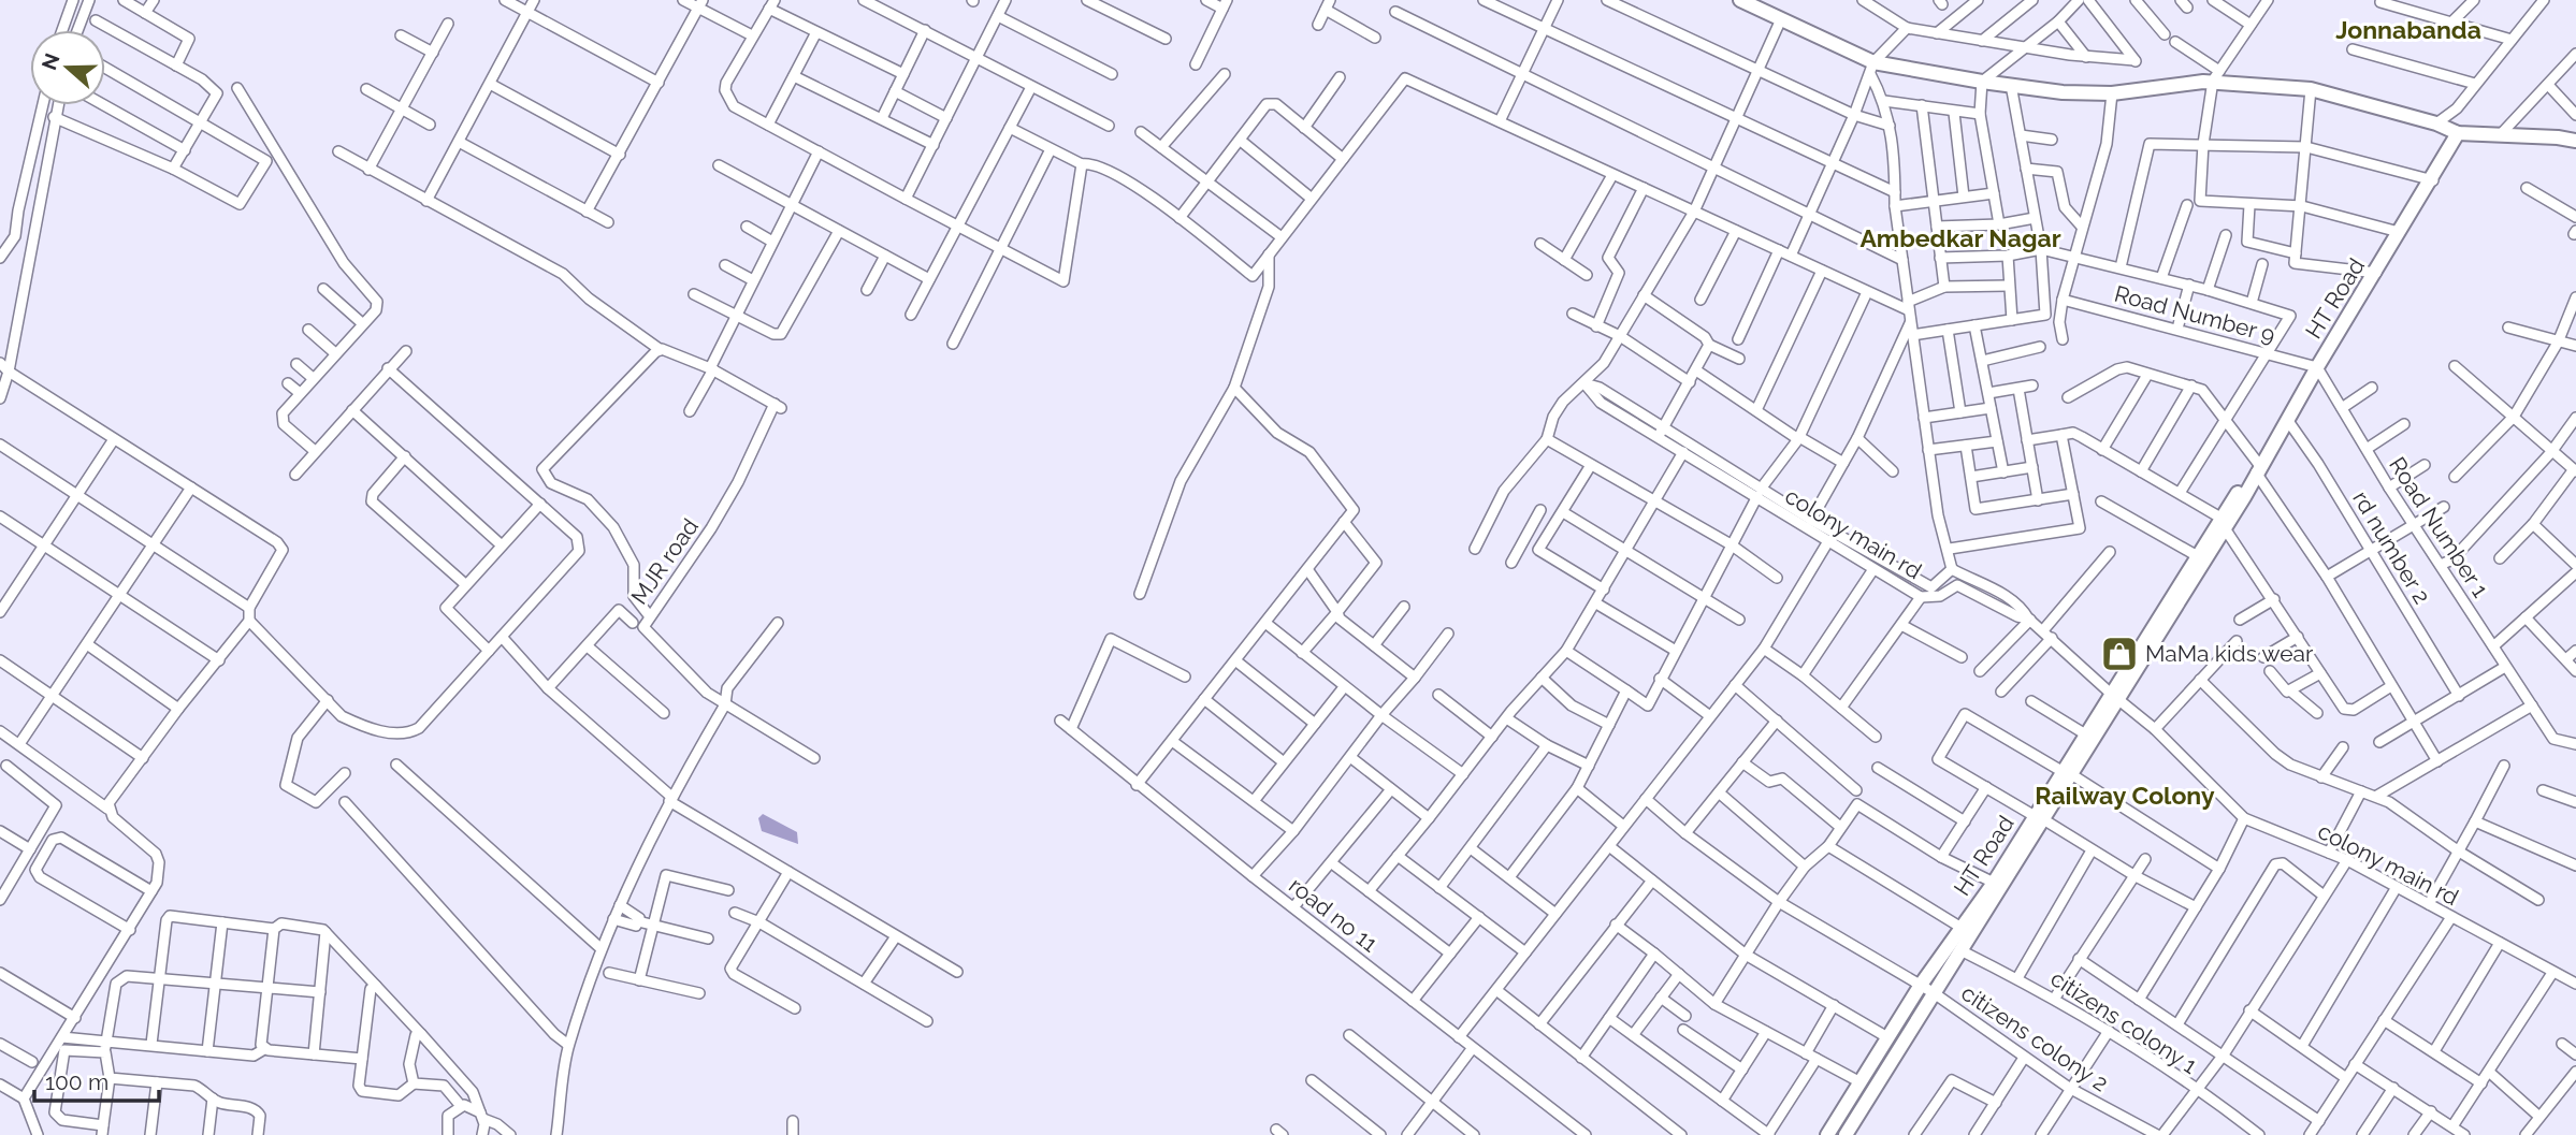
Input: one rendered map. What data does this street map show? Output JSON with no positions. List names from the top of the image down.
{
  "streets": {
    "street": [
      "HT Road",
      "Road Number 9",
      "Road Number 1",
      "colony main rd",
      "rd number 2",
      "MJR road",
      "road no 11",
      "citizens colony 1",
      "citizens colony 2"
    ]
  },
  "crossings": [
    ["HT Road", "Road Number 9"],
    ["HT Road", "Road Number 1"],
    ["HT Road", "colony main rd"],
    ["HT Road", "rd number 2"],
    ["HT Road", "citizens colony 1"],
    ["HT Road", "citizens colony 2"],
    ["Road Number 9", "Road Number 1"]
  ],
  "districts": ["Jonnabanda", "Ambedkar Nagar", "Railway Colony"],
  "places": {
    "shop": ["MaMa kids wear"]
  },
  "scale_bar": "100 m",
  "north": "left"
}
